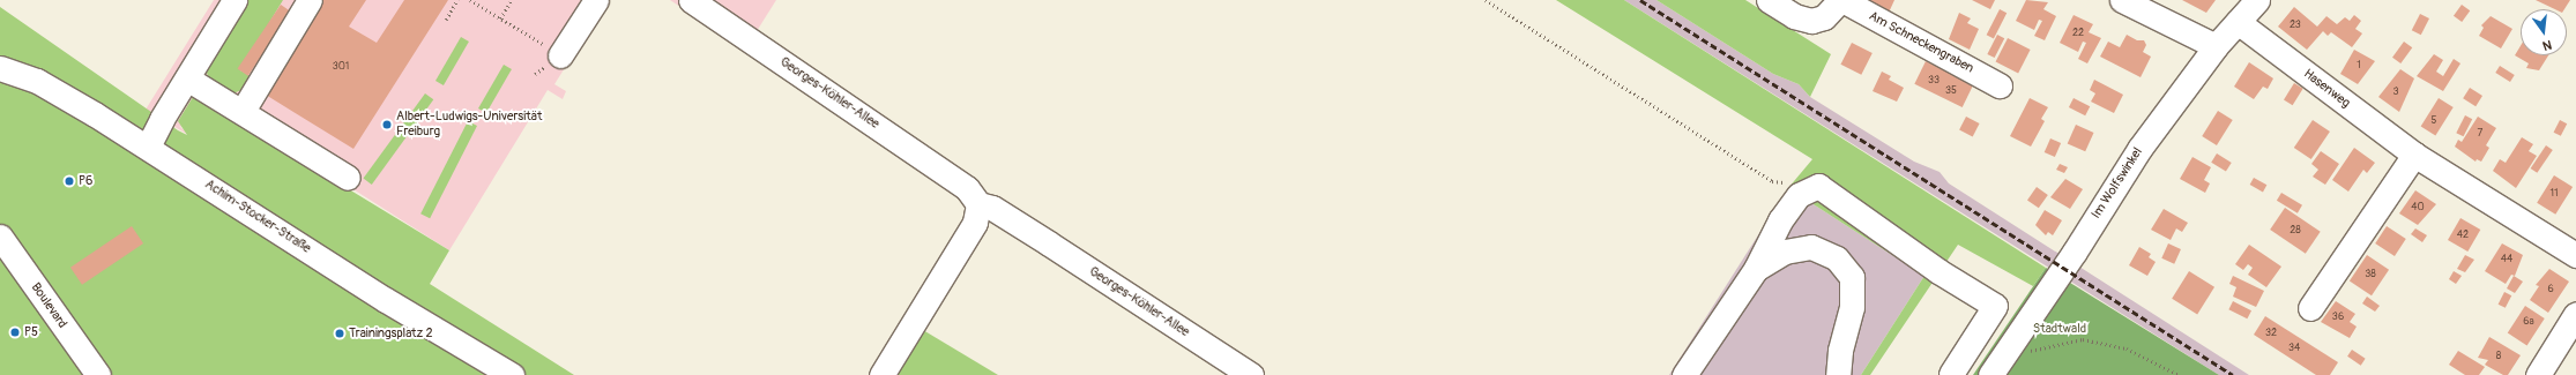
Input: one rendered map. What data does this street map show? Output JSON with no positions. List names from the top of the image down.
{
  "streets": {
    "street": [
      "Am Schneckengraben",
      "Hasenweg",
      "Georges-Köhler-Allee",
      "Im Wolfswinkel",
      "Achim-Stocker-Straße",
      "Boulevard"
    ]
  },
  "crossings": [
    ["Hasenweg", "Im Wolfswinkel"]
  ],
  "parks": ["Stadtwald"],
  "places": [
    "Albert-Ludwigs-Universität Freiburg",
    "P6",
    "P5",
    "Trainingsplatz 2"
  ],
  "house_numbers": [
    "23",
    "22",
    "1",
    "301",
    "33",
    "35",
    "3",
    "5",
    "7",
    "11",
    "40",
    "28",
    "42",
    "44",
    "38",
    "6",
    "36",
    "6a",
    "32",
    "34",
    "8"
  ],
  "north": "bottom"
}
